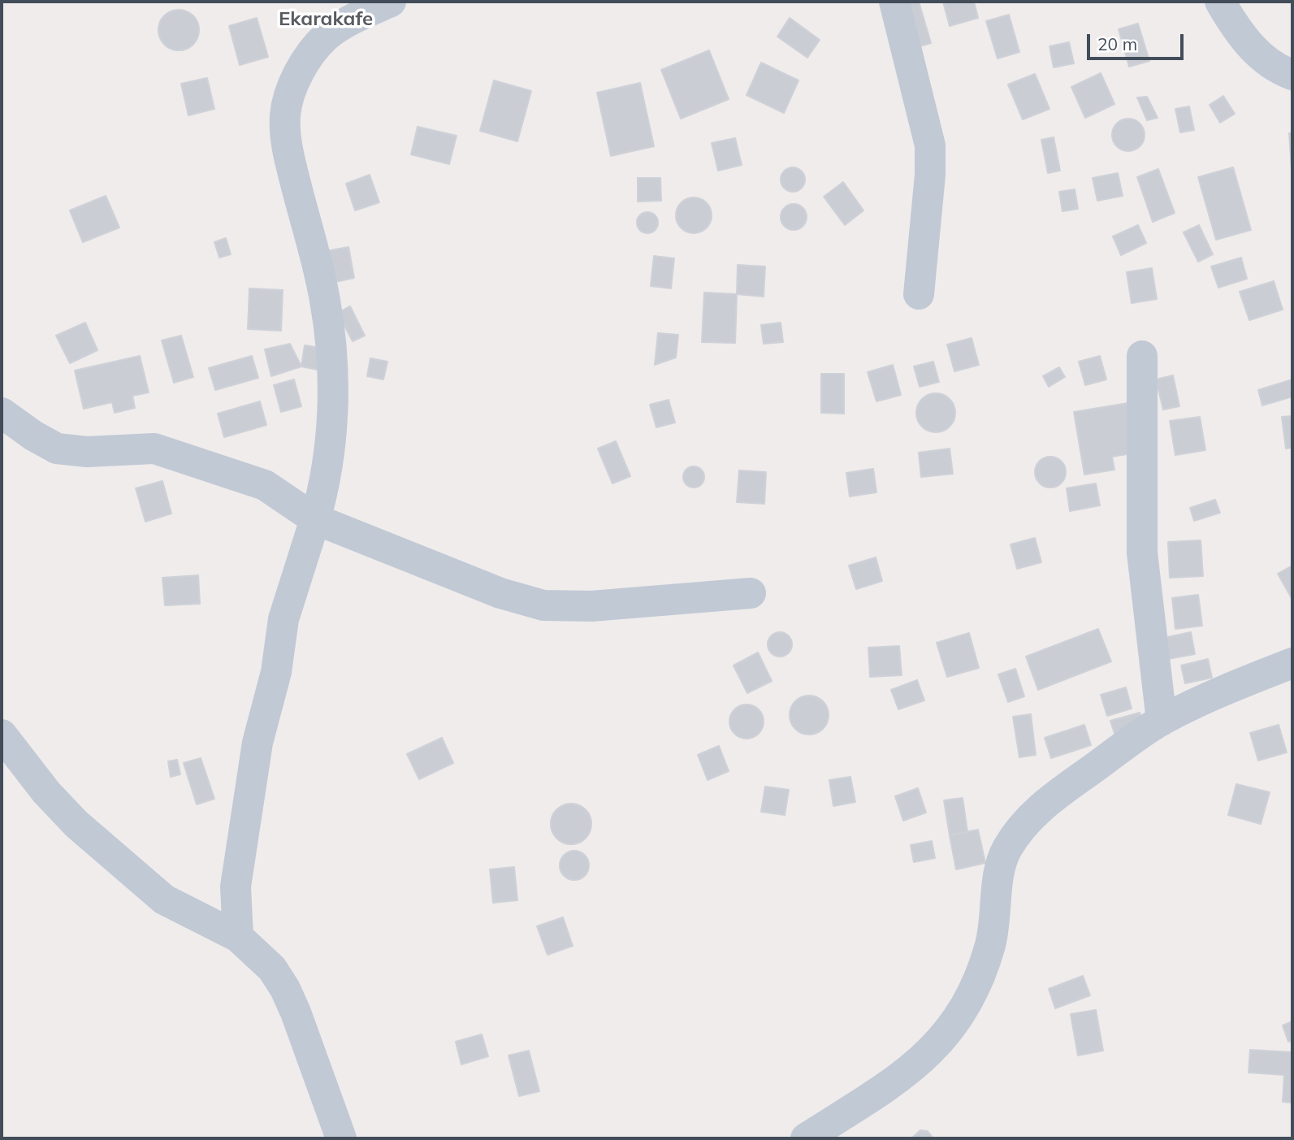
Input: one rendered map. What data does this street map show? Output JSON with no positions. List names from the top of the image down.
{
  "districts": ["Ekarakafe"],
  "scale_bar": "20 m"
}
